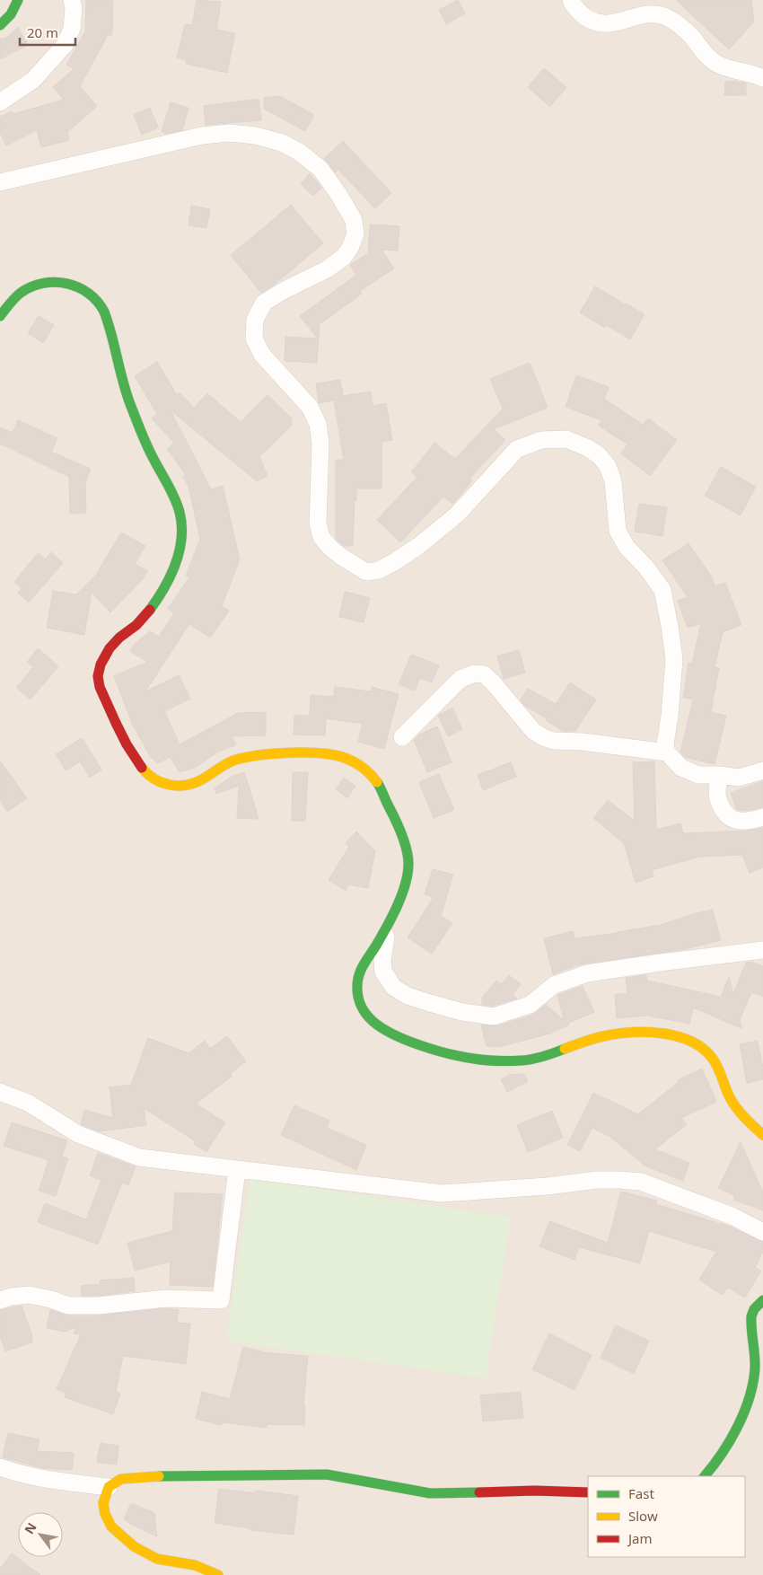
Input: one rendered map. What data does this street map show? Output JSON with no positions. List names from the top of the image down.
{
  "legend": ["Fast", "Slow", "Jam"],
  "scale_bar": "20 m",
  "north": "top left"
}
